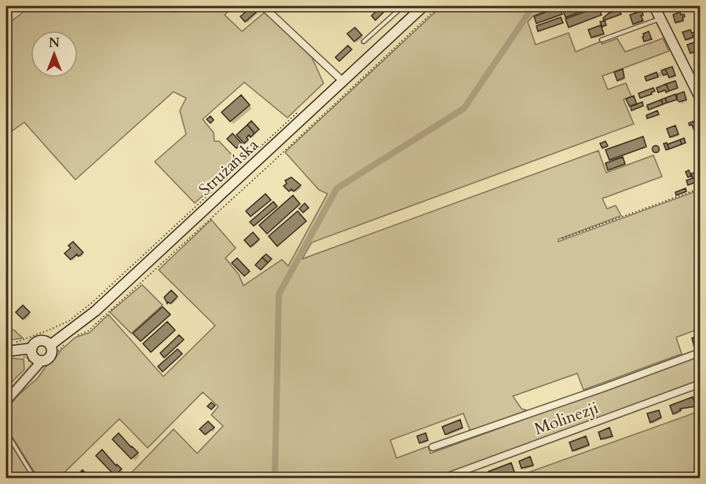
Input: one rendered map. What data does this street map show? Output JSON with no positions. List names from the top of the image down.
{
  "streets": {
    "main road": ["Strużańska"],
    "street": ["Molinezji"]
  },
  "north": "top"
}
